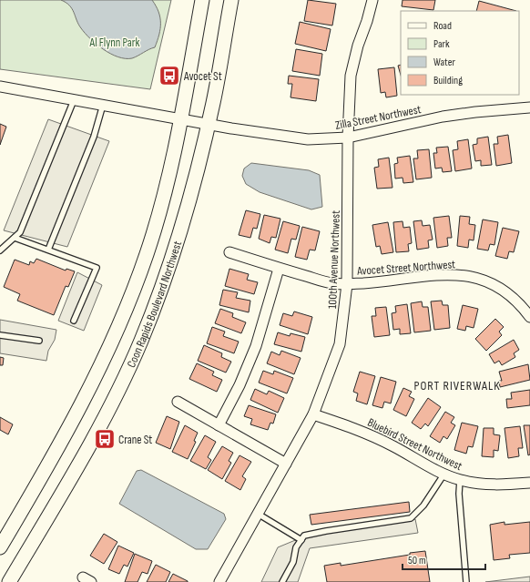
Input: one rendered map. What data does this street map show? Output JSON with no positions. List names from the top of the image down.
{
  "streets": {
    "main road": ["Coon Rapids Boulevard Northwest"],
    "street": [
      "Zilla Street Northwest",
      "100th Avenue Northwest",
      "Avocet Street Northwest",
      "Bluebird Street Northwest"
    ]
  },
  "crossings": [
    ["Zilla Street Northwest", "100th Avenue Northwest"],
    ["Zilla Street Northwest", "Coon Rapids Boulevard Northwest"],
    ["100th Avenue Northwest", "Avocet Street Northwest"],
    ["100th Avenue Northwest", "Bluebird Street Northwest"]
  ],
  "districts": ["PORT RIVERWALK"],
  "parks": ["Al Flynn Park"],
  "places": {
    "bus stop": ["Avocet St", "Crane St"]
  },
  "legend": [
    "Road",
    "Park",
    "Water",
    "Building"
  ],
  "scale_bar": "50 m"
}
